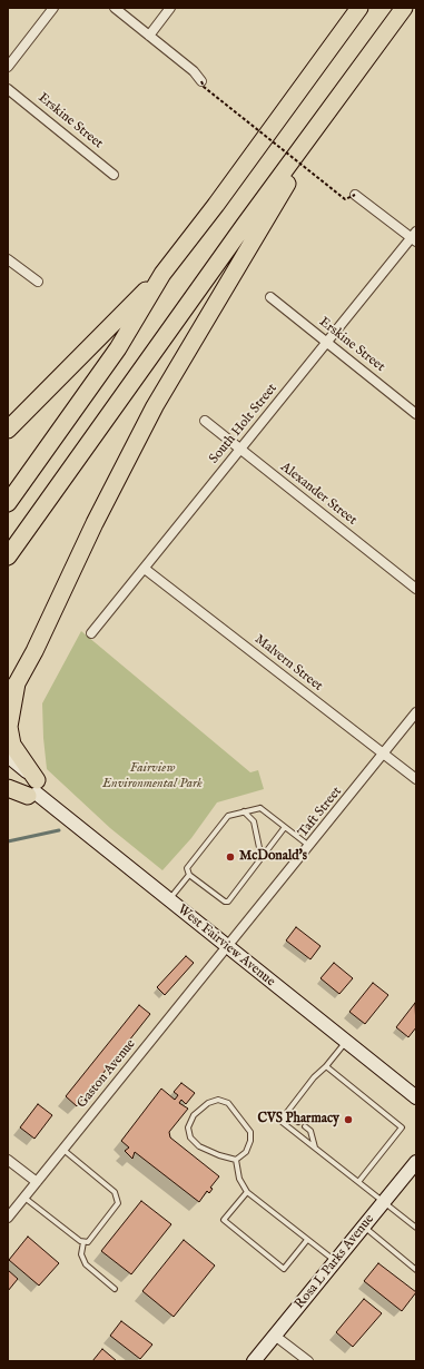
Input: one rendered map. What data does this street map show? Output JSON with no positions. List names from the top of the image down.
{
  "streets": {
    "main road": ["West Fairview Avenue", "Rosa L Parks Avenue"],
    "street": [
      "Erskine Street",
      "South Holt Street",
      "Alexander Street",
      "Malvern Street",
      "Taft Street",
      "Gaston Avenue"
    ]
  },
  "crossings": [
    ["Erskine Street", "South Holt Street"],
    ["South Holt Street", "Alexander Street"],
    ["South Holt Street", "Malvern Street"],
    ["Malvern Street", "Taft Street"],
    ["Taft Street", "West Fairview Avenue"],
    ["Taft Street", "Gaston Avenue"],
    ["West Fairview Avenue", "Gaston Avenue"]
  ],
  "parks": ["Fairview Environmental Park"],
  "places": ["McDonald's", "CVS Pharmacy"]
}
